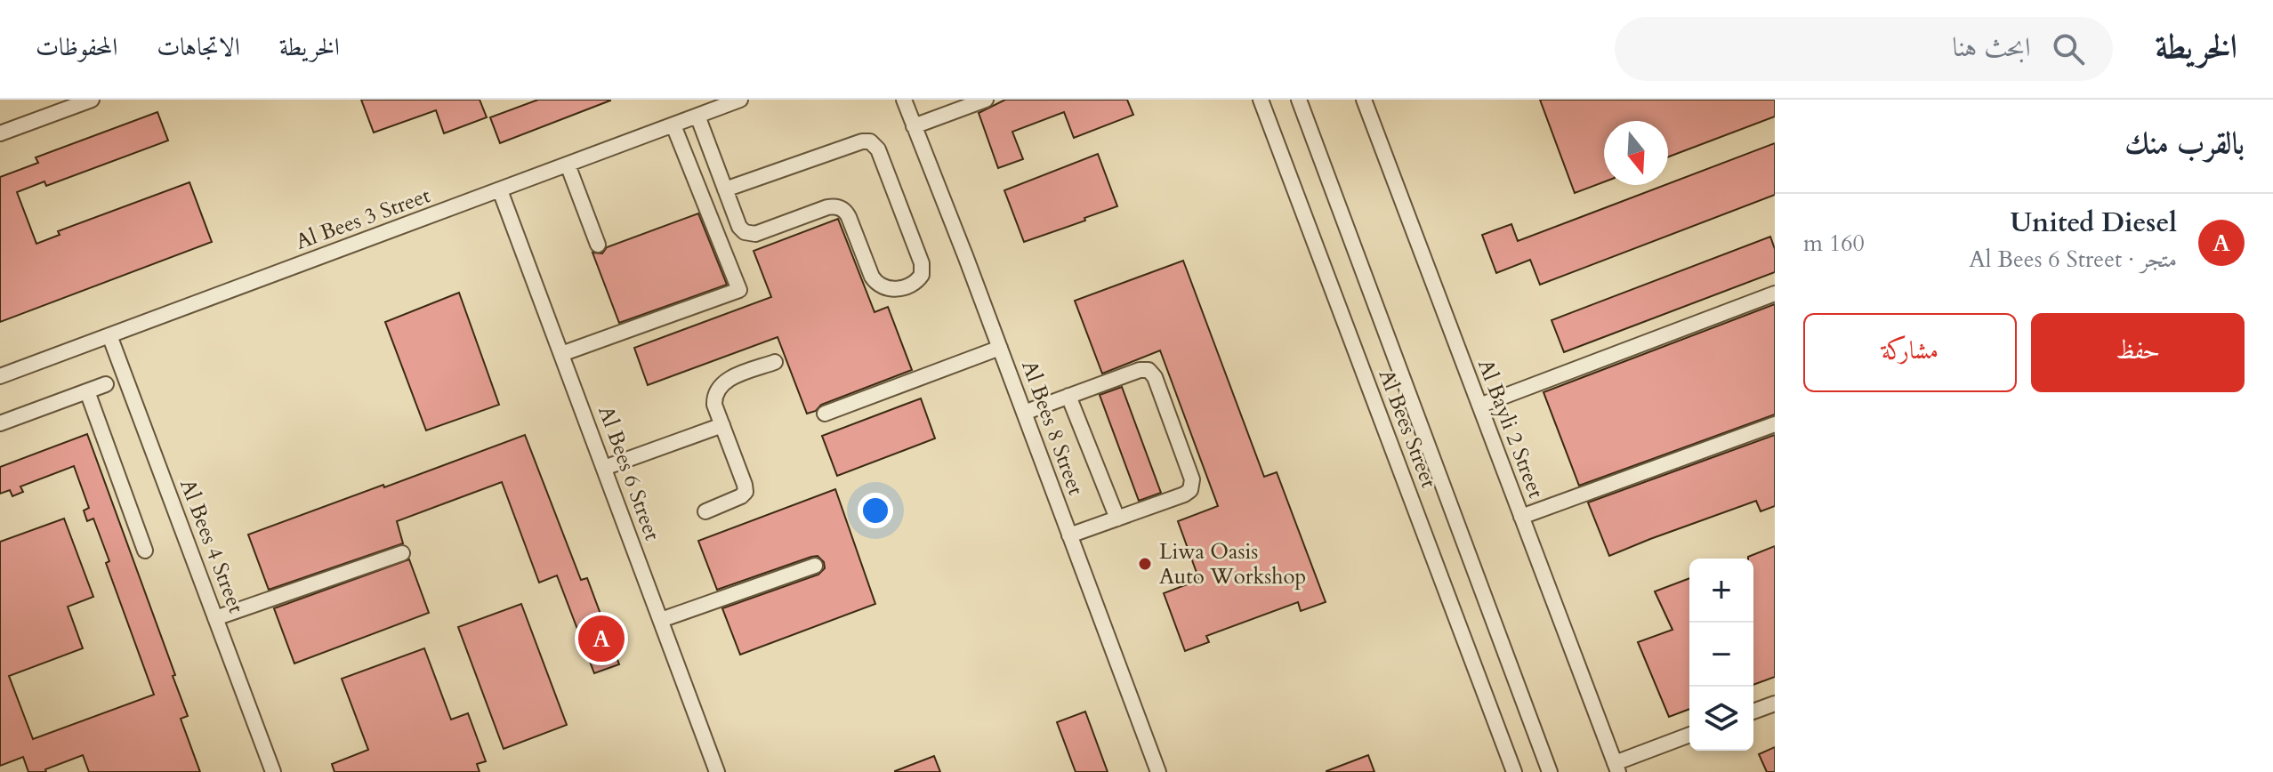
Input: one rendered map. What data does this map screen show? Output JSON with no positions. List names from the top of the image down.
{
  "streets": {
    "street": [
      "Al Bees 3 Street",
      "Al Bees 8 Street",
      "Al Bees Street",
      "Al Bayli 2 Street",
      "Al Bees 6 Street",
      "Al Bees 4 Street"
    ]
  },
  "crossings": [
    ["Al Bees 3 Street", "Al Bees 6 Street"],
    ["Al Bees 3 Street", "Al Bees 4 Street"]
  ],
  "places": ["Liwa Oasis Auto Workshop"],
  "north": "bottom",
  "page": {
    "header": "الخريطة",
    "search": "ابحث هنا",
    "nav": ["الخريطة", "الاتجاهات", "المحفوظات"],
    "heading": "بالقرب منك",
    "list": [
      {
        "mark": "A",
        "name": "United Diesel",
        "note": "متجر · Al Bees 6 Street",
        "value": "160 m"
      }
    ],
    "buttons": ["حفظ", "مشاركة"],
    "map_buttons": ["+", "−"],
    "pins": "A"
  }
}
